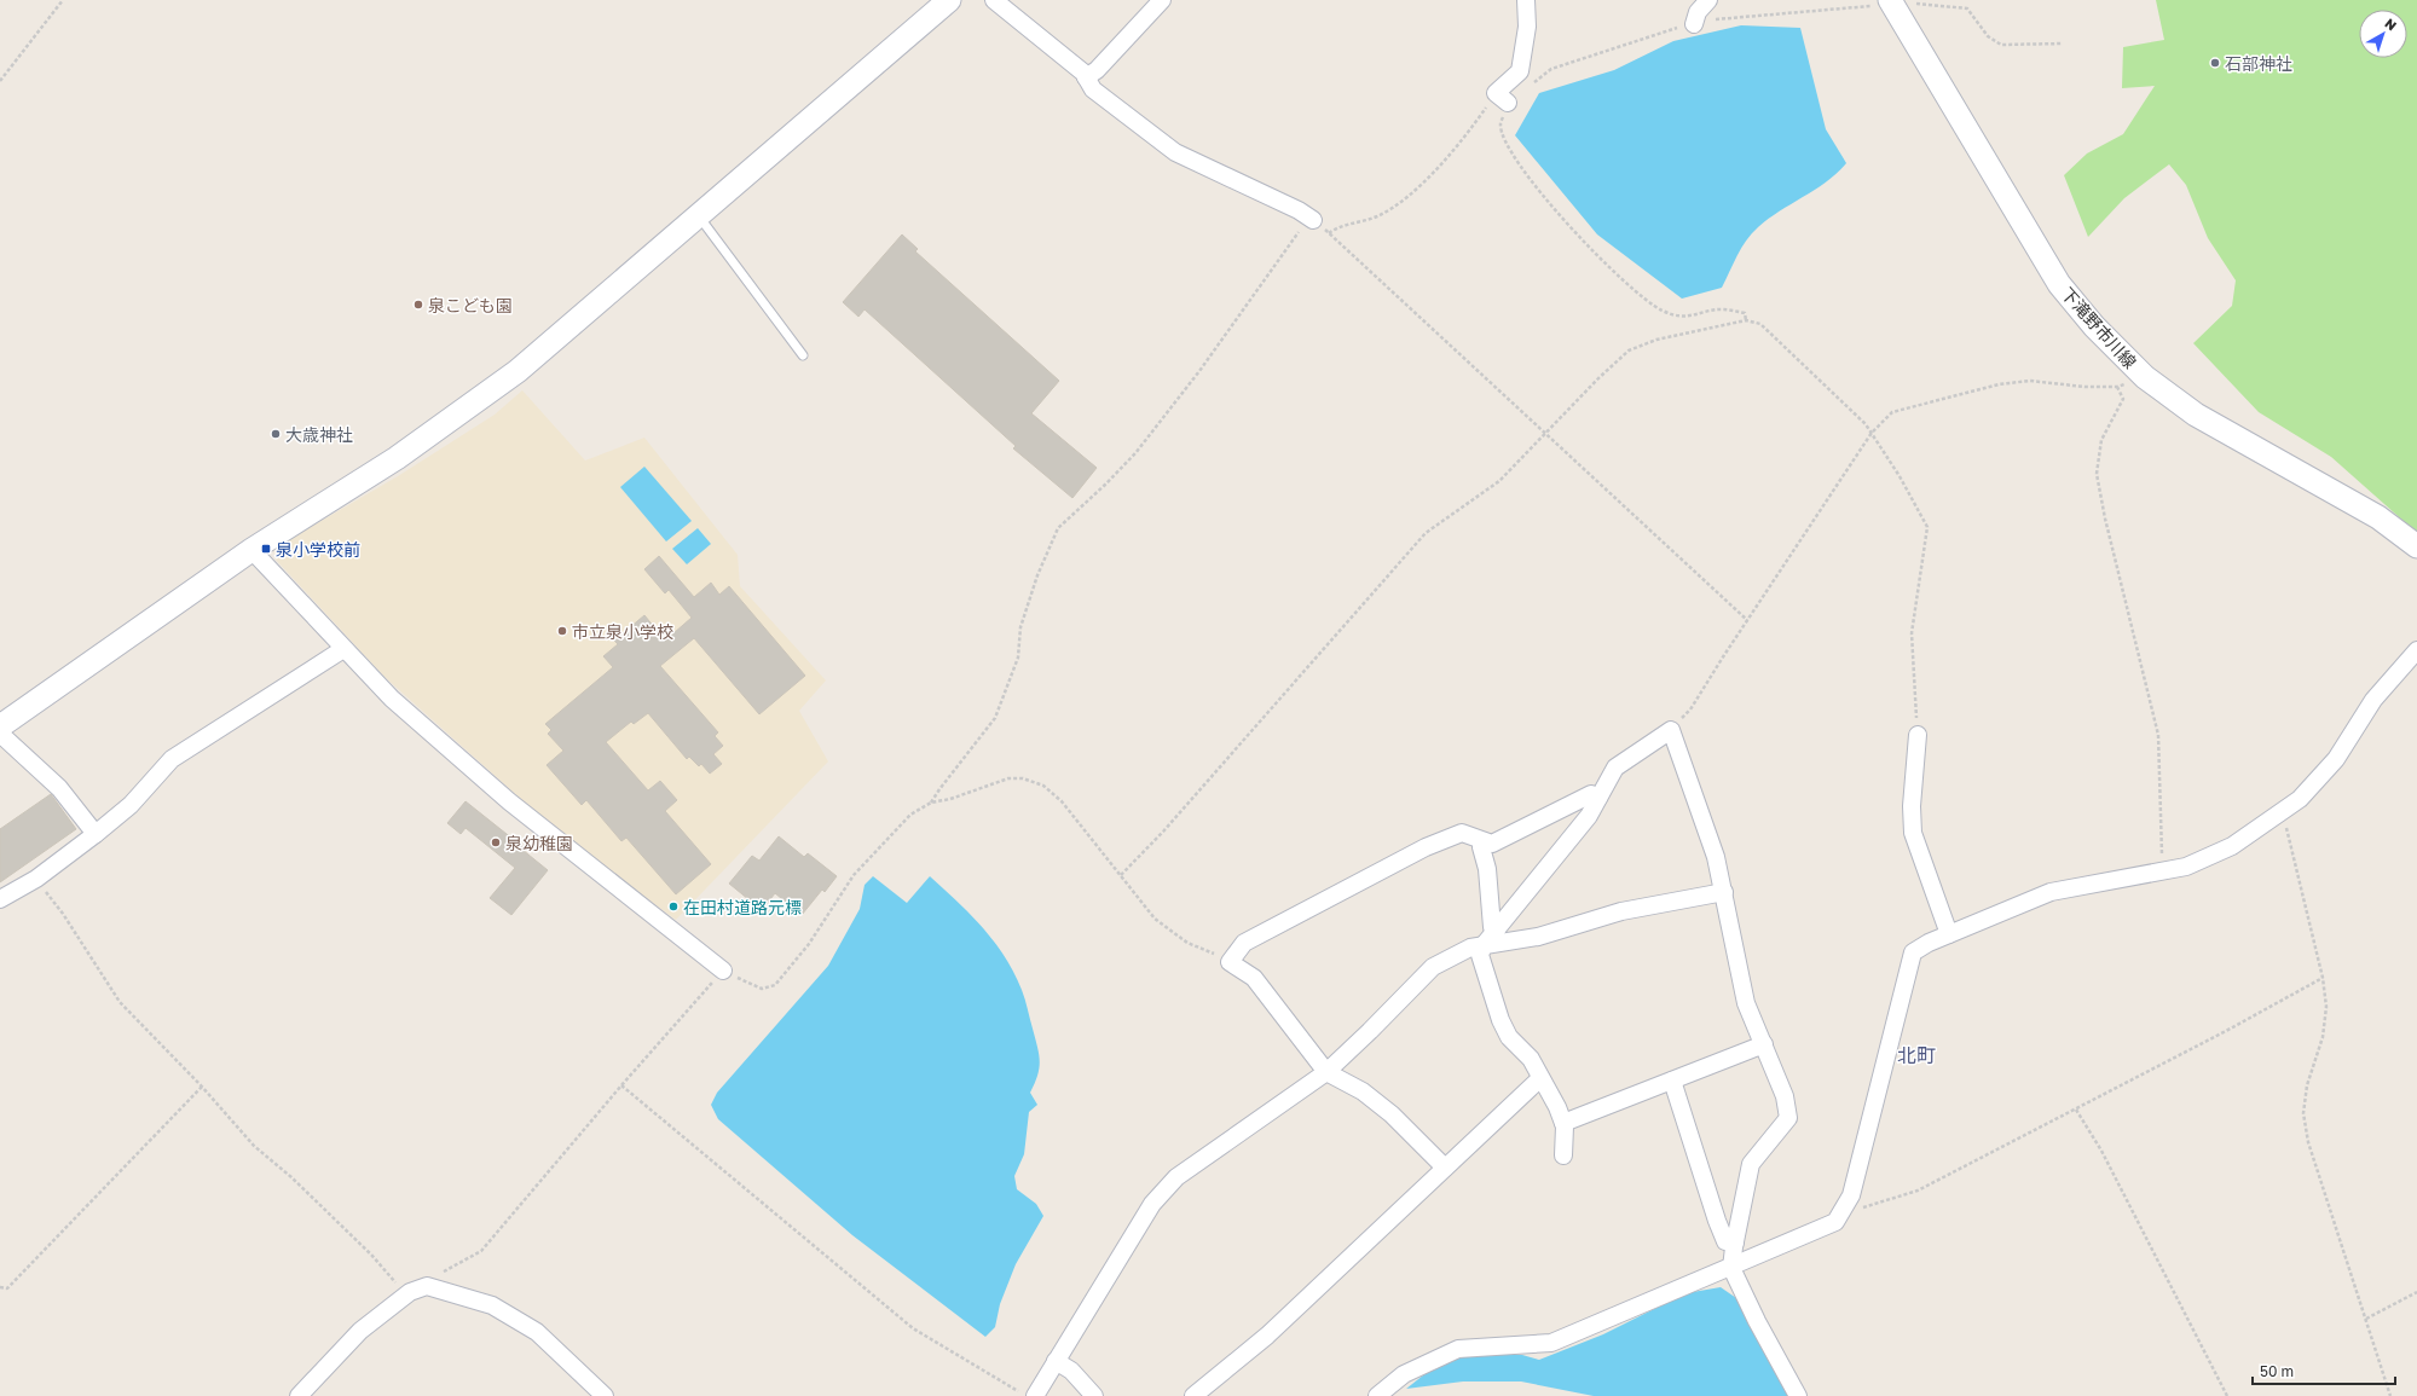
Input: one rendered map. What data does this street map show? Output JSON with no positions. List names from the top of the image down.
{
  "streets": {
    "street": ["下滝野市川線"]
  },
  "districts": ["北町"],
  "places": {
    "other": [
      "石部神社",
      "泉こども園",
      "大歳神社",
      "市立泉小学校",
      "泉幼稚園",
      "在田村道路元標"
    ],
    "transit": ["泉小学校前"]
  },
  "scale_bar": "50 m",
  "north": "top right"
}
